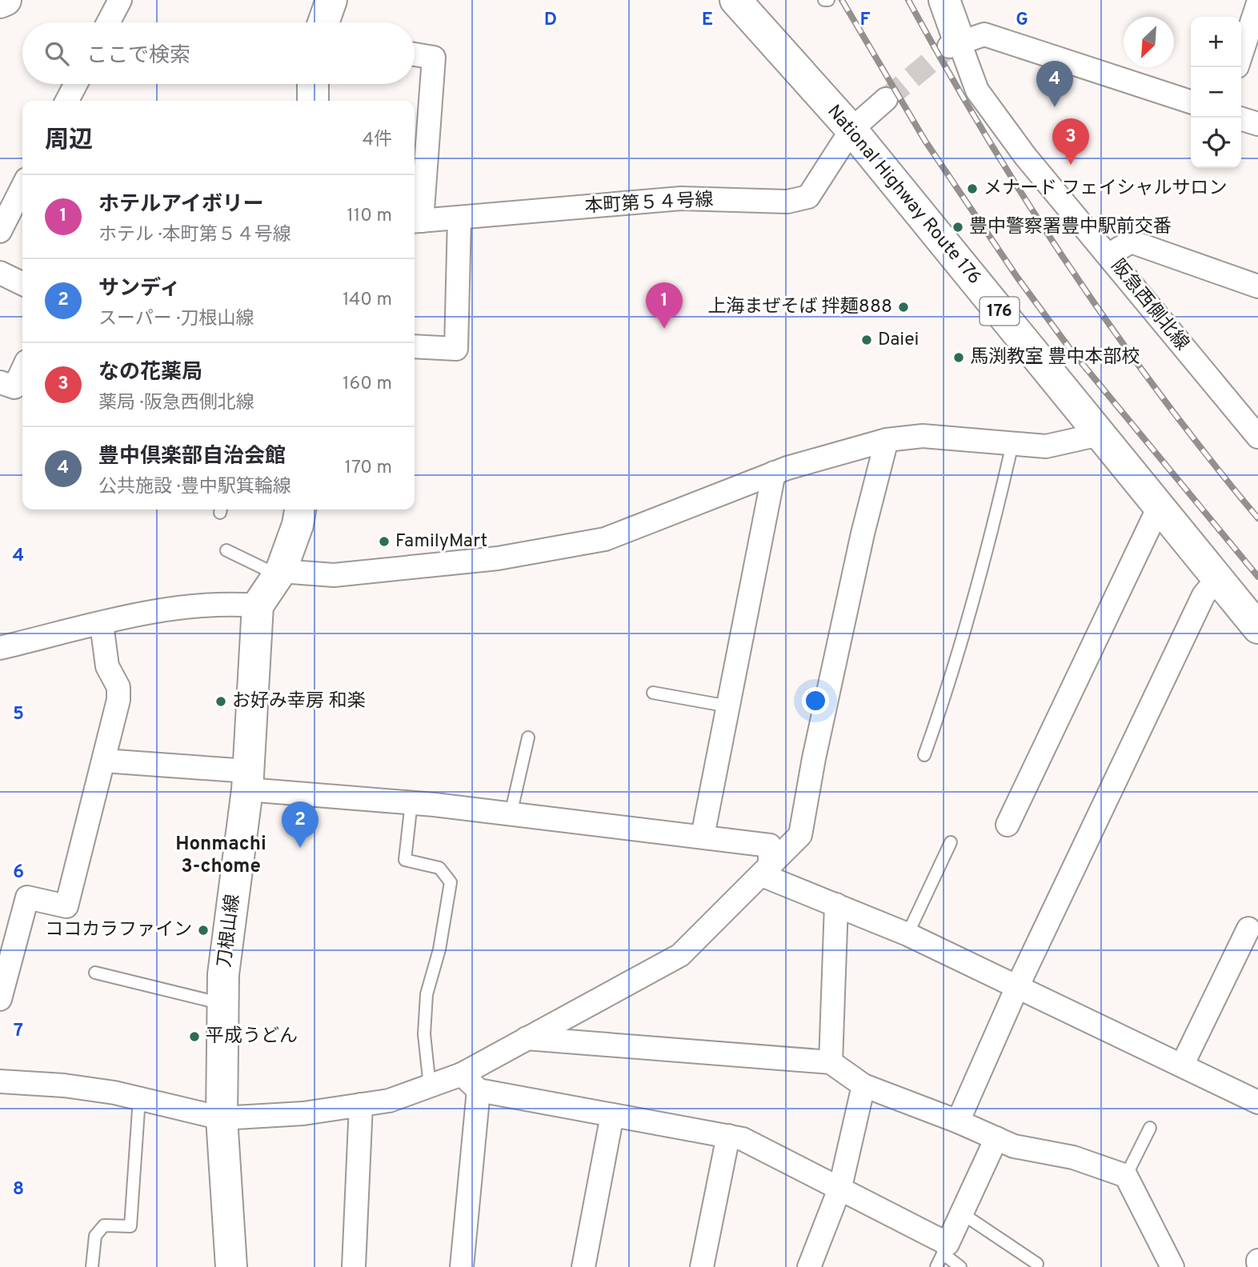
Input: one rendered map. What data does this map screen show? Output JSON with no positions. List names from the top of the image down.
{
  "streets": {
    "main road": [
      "National Highway Route 176",
      "阪急西側北線",
      "176",
      "刀根山線"
    ],
    "street": ["本町第５４号線"]
  },
  "crossings": [
    ["National Highway Route 176", "本町第５４号線"]
  ],
  "districts": ["Honmachi 3-chome"],
  "places": [
    "メナード フェイシャルサロン",
    "豊中警察署豊中駅前交番",
    "上海まぜそば 拌麺888",
    "Daiei",
    "馬渕教室 豊中本部校",
    "FamilyMart",
    "お好み幸房 和楽",
    "ココカラファイン",
    "平成うどん"
  ],
  "north": "bottom left",
  "page": {
    "map_buttons": ["+", "−"],
    "search": "ここで検索",
    "pins": [
      "4",
      "3",
      "1",
      "2"
    ],
    "heading": ["周辺", "4件"],
    "list": [
      {
        "mark": "1",
        "name": "ホテルアイボリー",
        "note": "ホテル · 本町第５４号線",
        "value": "110 m"
      },
      {
        "mark": "2",
        "name": "サンディ",
        "note": "スーパー · 刀根山線",
        "value": "140 m"
      },
      {
        "mark": "3",
        "name": "なの花薬局",
        "note": "薬局 · 阪急西側北線",
        "value": "160 m"
      },
      {
        "mark": "4",
        "name": "豊中倶楽部自治会館",
        "note": "公共施設 · 豊中駅箕輪線",
        "value": "170 m"
      }
    ]
  },
  "grid": {
    "columns": [
      "D",
      "E",
      "F",
      "G"
    ],
    "rows": [
      "4",
      "5",
      "6",
      "7",
      "8"
    ]
  }
}
